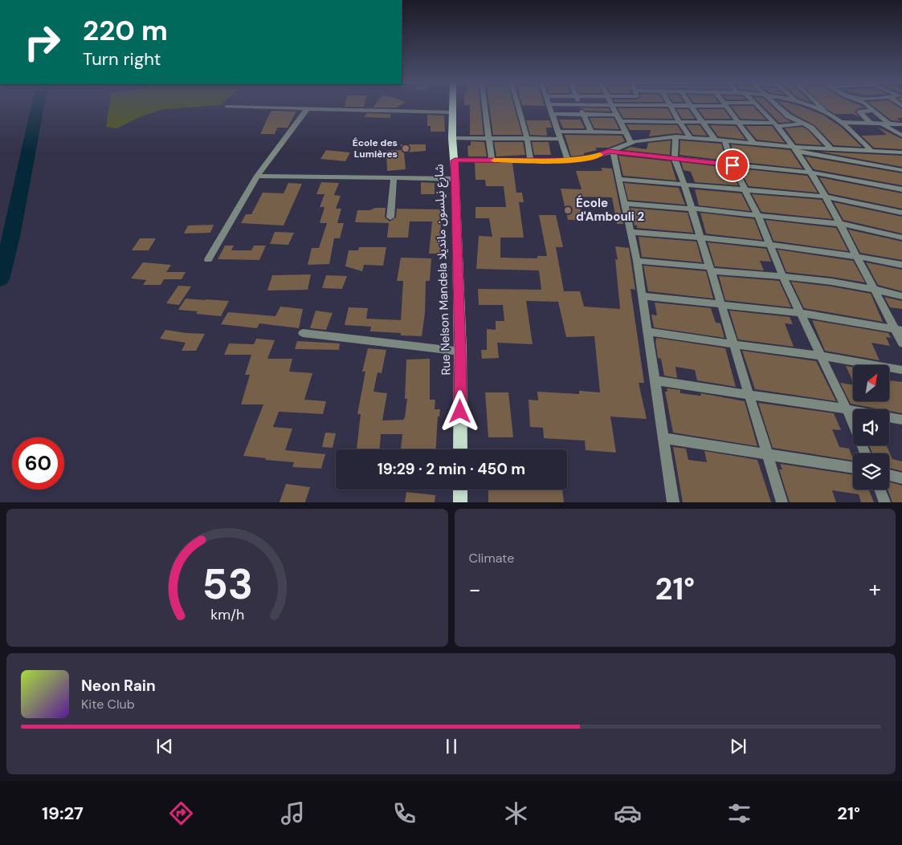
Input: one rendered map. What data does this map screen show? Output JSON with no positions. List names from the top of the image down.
{
  "streets": {
    "main road": ["Rue Nelson Mandela شارع نيلسون مانديلا"]
  },
  "places": ["École des Lumières", "École d'Ambouli 2"],
  "north": "top right",
  "page": {
    "turn": ["220 m", "Turn right"],
    "limit": "60",
    "trip": "19:29 · 2 min · 450 m",
    "tile": "Climate",
    "heat": ["−", "21°", "+"],
    "song": ["Neon Rain", "Kite Club"],
    "tabs": ["19:27", "21°"],
    "gauge": ["53", "km/h"]
  }
}
